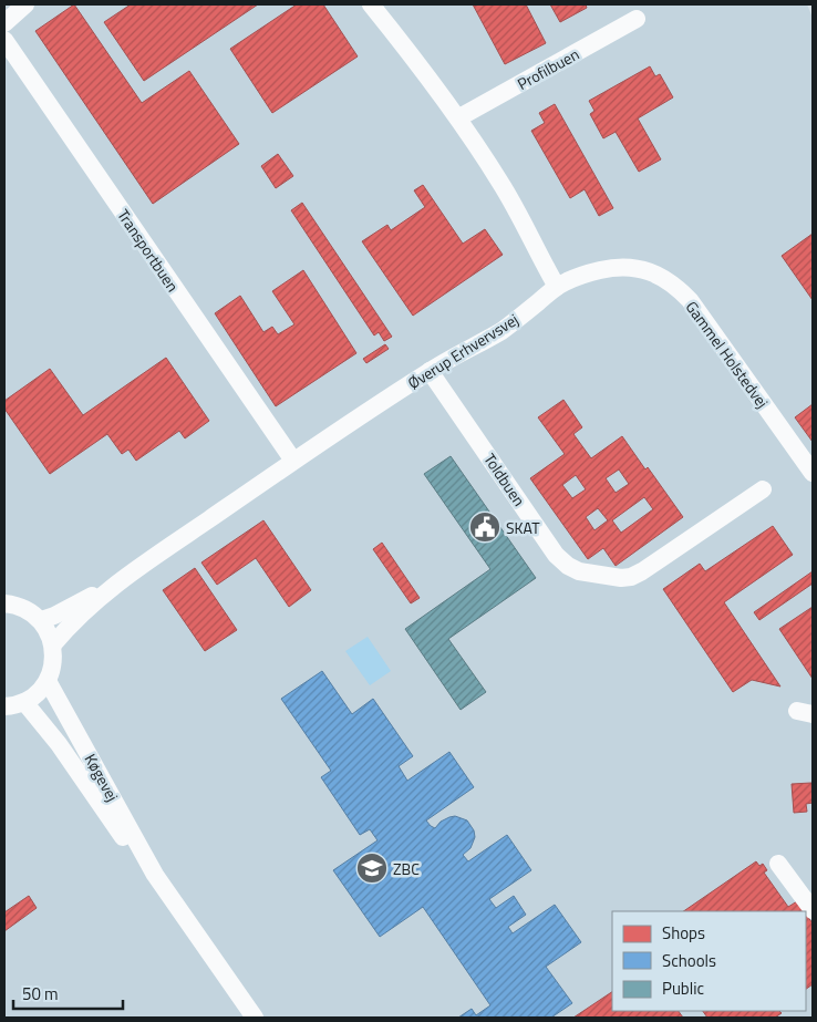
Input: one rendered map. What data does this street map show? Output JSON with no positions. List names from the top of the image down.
{
  "streets": {
    "street": [
      "Profilbuen",
      "Transportbuen",
      "Øverup Erhvervsvej",
      "Gammel Holstedvej",
      "Toldbuen",
      "Køgevej"
    ]
  },
  "crossings": [
    ["Transportbuen", "Øverup Erhvervsvej"],
    ["Øverup Erhvervsvej", "Gammel Holstedvej"],
    ["Øverup Erhvervsvej", "Toldbuen"]
  ],
  "places": {
    "public building": ["SKAT"],
    "school or university": ["ZBC"]
  },
  "legend": ["Shops", "Schools", "Public"],
  "scale_bar": "50 m"
}
